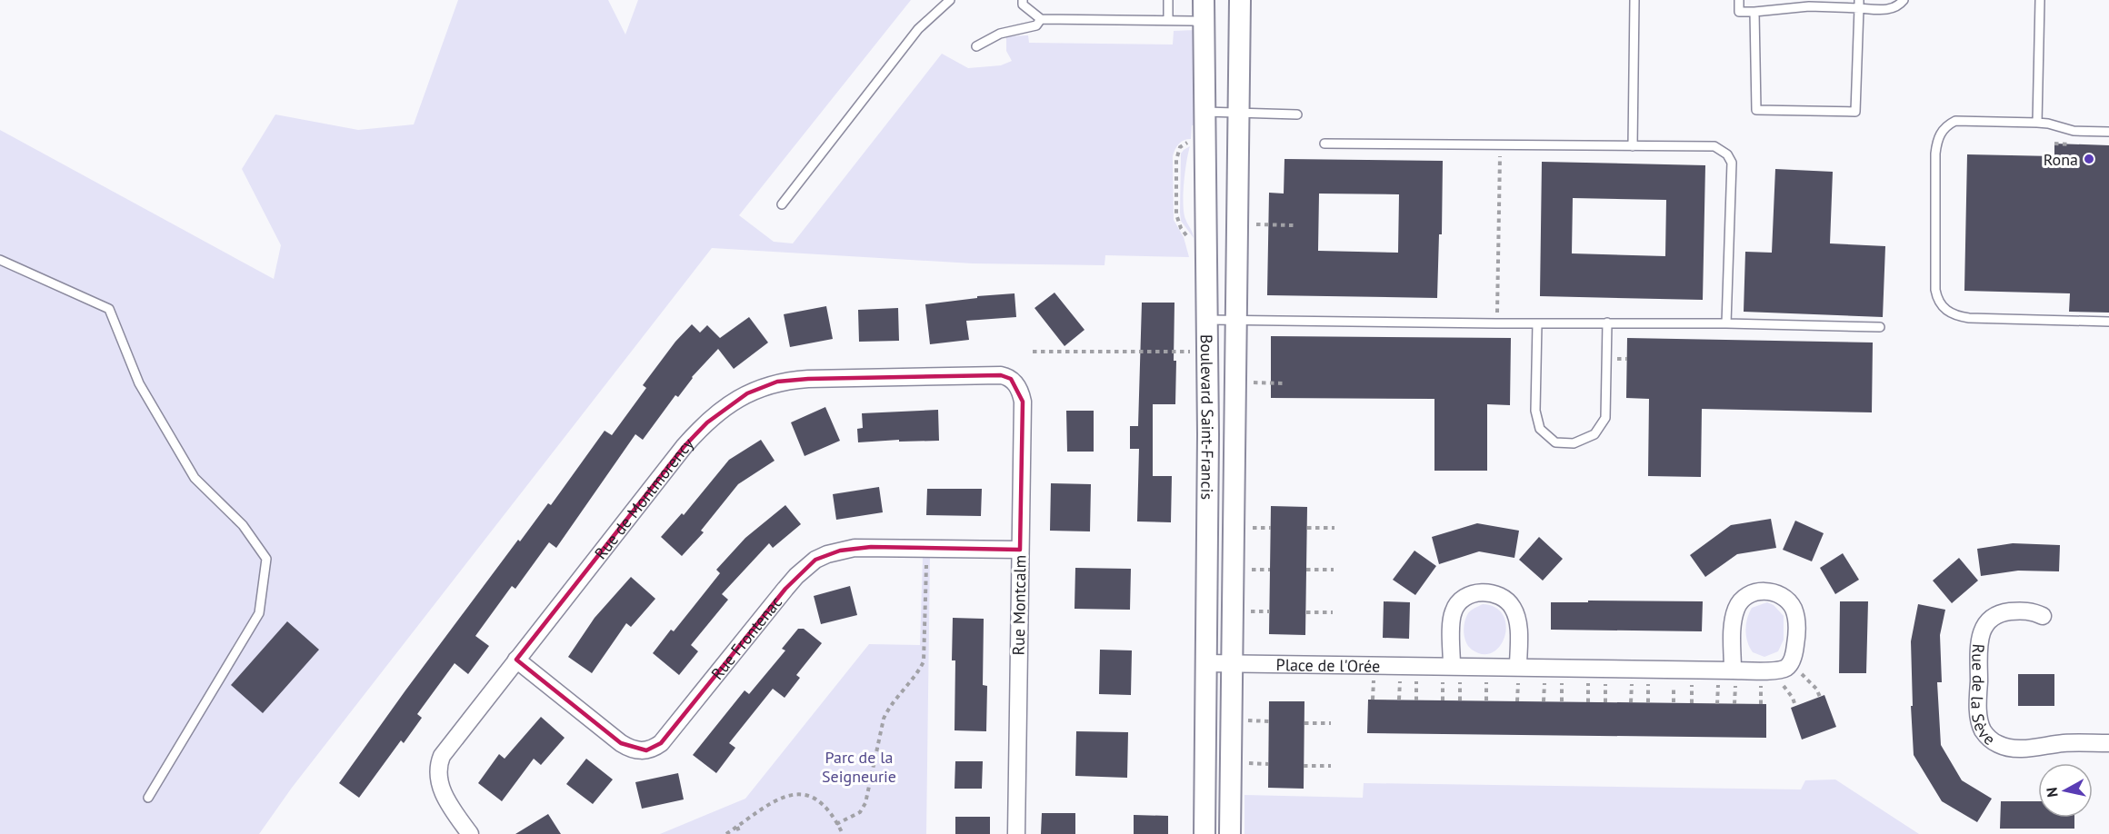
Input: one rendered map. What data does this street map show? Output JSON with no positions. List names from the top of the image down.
{
  "streets": {
    "street": [
      "Boulevard Saint-Francis",
      "Rue de Montmorency",
      "Rue Montcalm",
      "Rue Frontenac",
      "Place de l'Orée",
      "Rue de la Sève"
    ]
  },
  "crossings": [
    ["Boulevard Saint-Francis", "Place de l'Orée"],
    ["Rue de Montmorency", "Rue Montcalm"],
    ["Rue de Montmorency", "Rue Frontenac"],
    ["Rue Montcalm", "Rue Frontenac"]
  ],
  "parks": ["Parc de la Seigneurie"],
  "places": ["Rona"],
  "north": "left"
}
